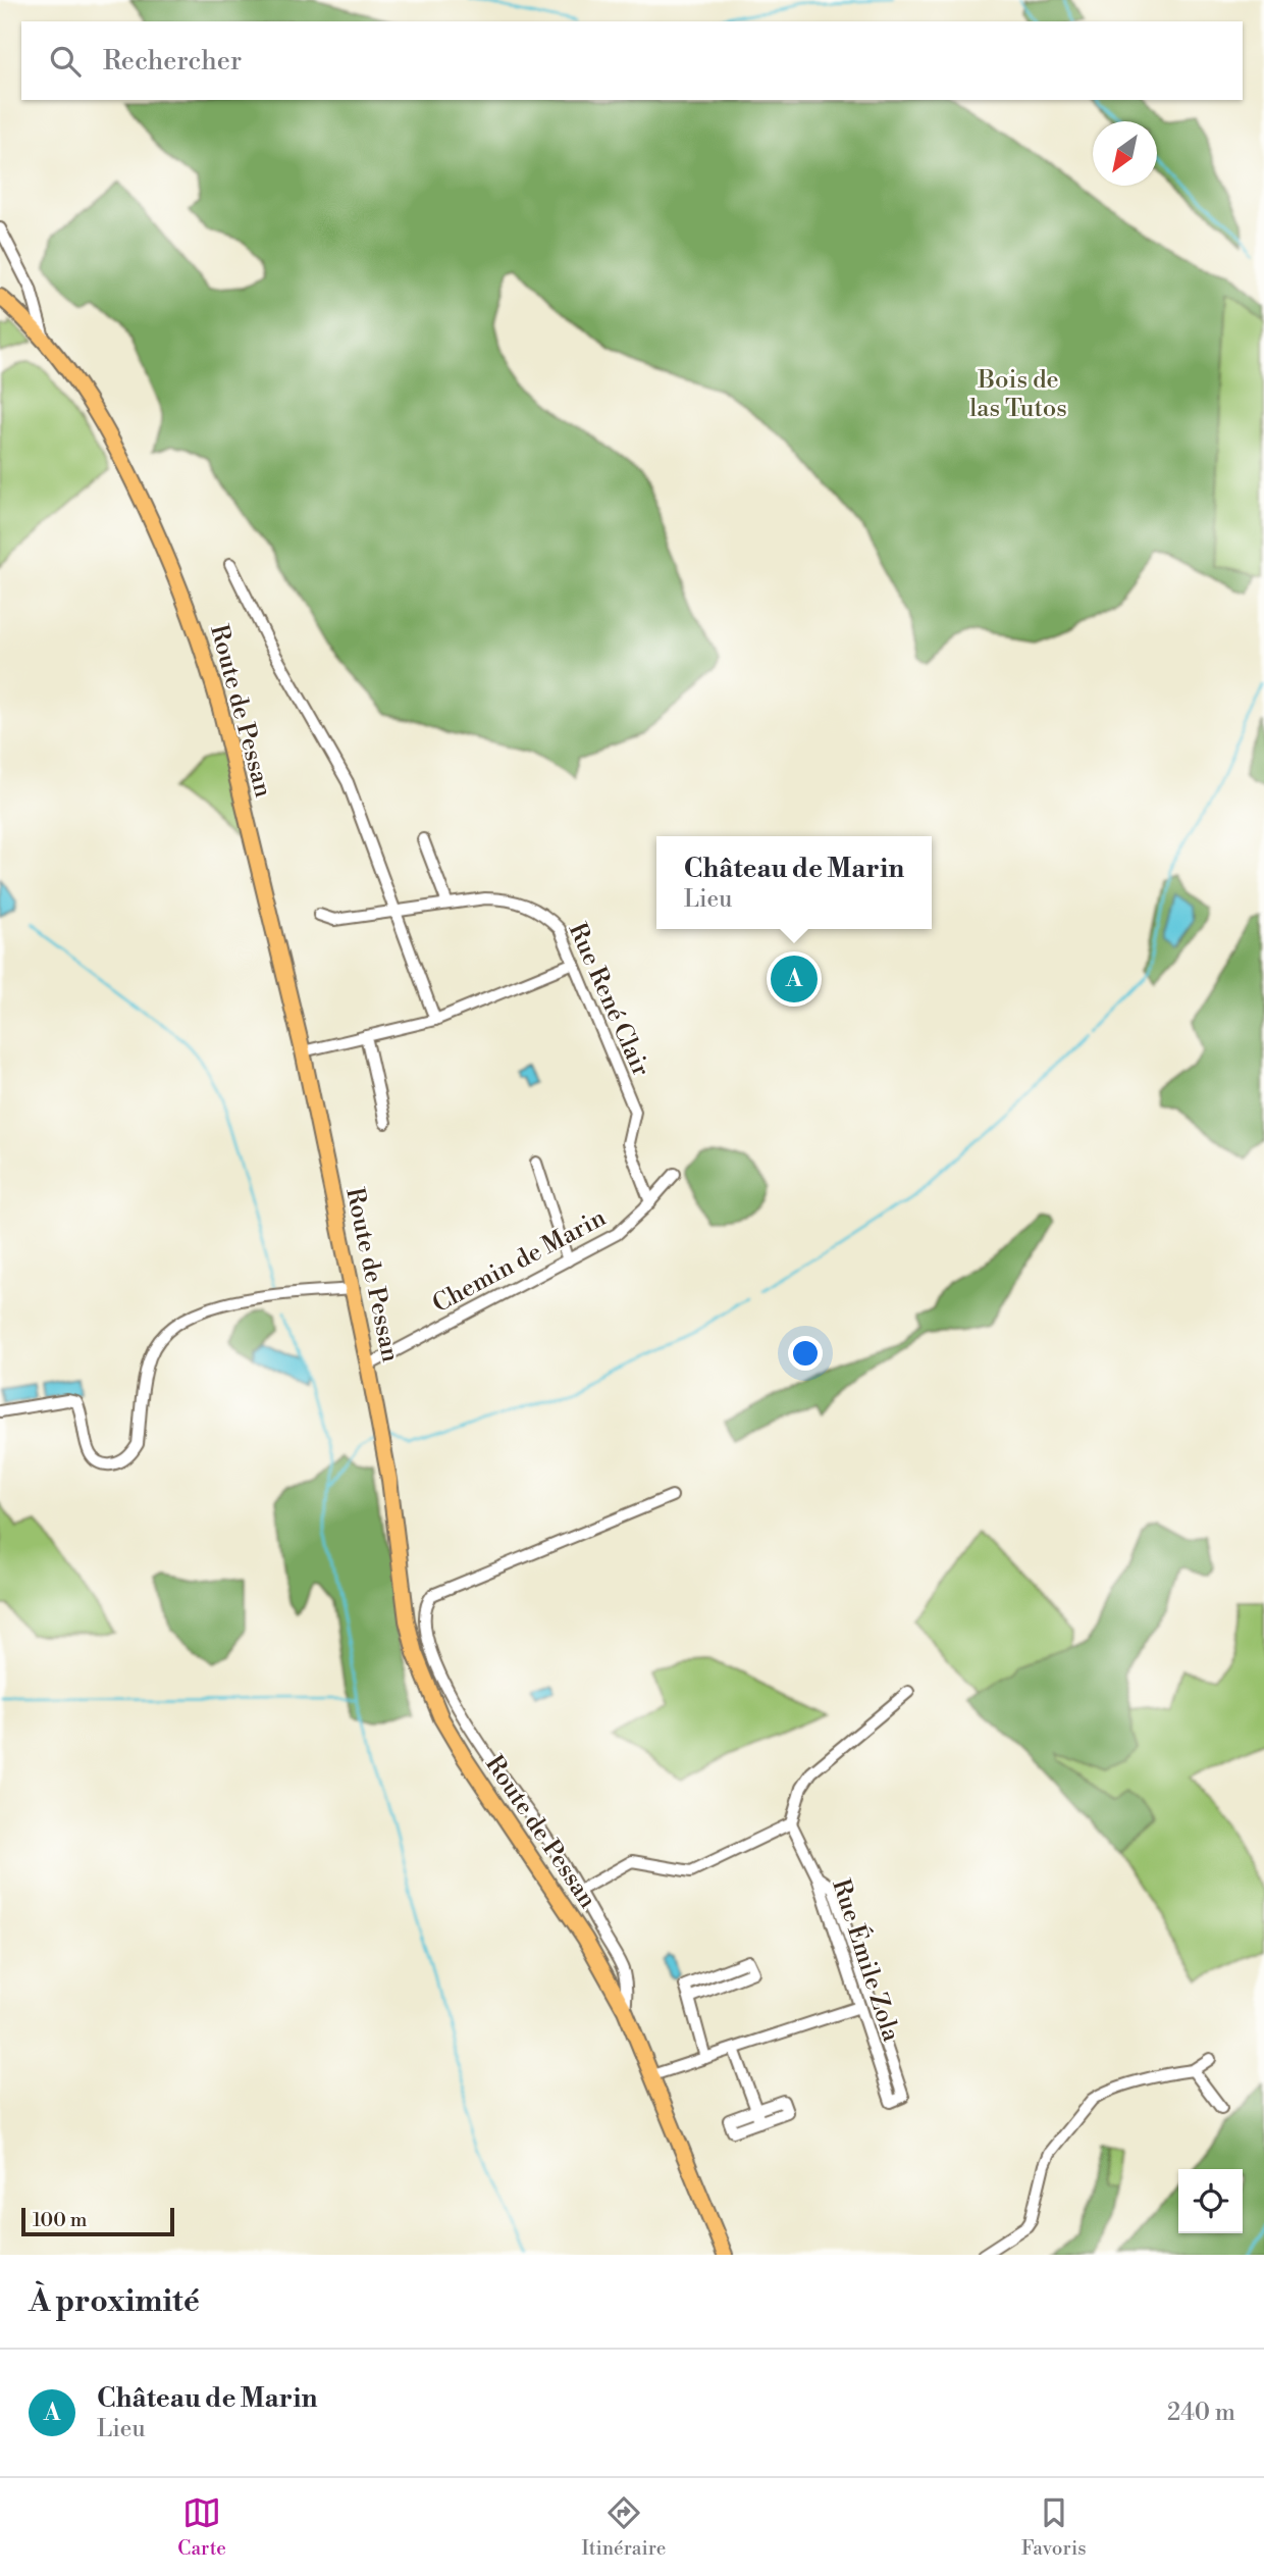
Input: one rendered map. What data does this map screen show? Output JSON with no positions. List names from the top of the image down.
{
  "streets": {
    "main road": ["Route de Pessan"],
    "street": ["Rue René Clair", "Chemin de Marin", "Rue Émile Zola"]
  },
  "crossings": [
    ["Route de Pessan", "Chemin de Marin"],
    ["Rue René Clair", "Chemin de Marin"]
  ],
  "parks": ["Bois de las Tutos"],
  "scale_bar": "100 m",
  "north": "bottom left",
  "page": {
    "search": "Rechercher",
    "popup": ["Château de Marin", "Lieu"],
    "pins": "A",
    "scale": "100 m",
    "heading": "À proximité",
    "list": [
      {
        "mark": "A",
        "name": "Château de Marin",
        "note": "Lieu",
        "value": "240 m"
      }
    ],
    "nav": ["Carte", "Itinéraire", "Favoris"]
  }
}
